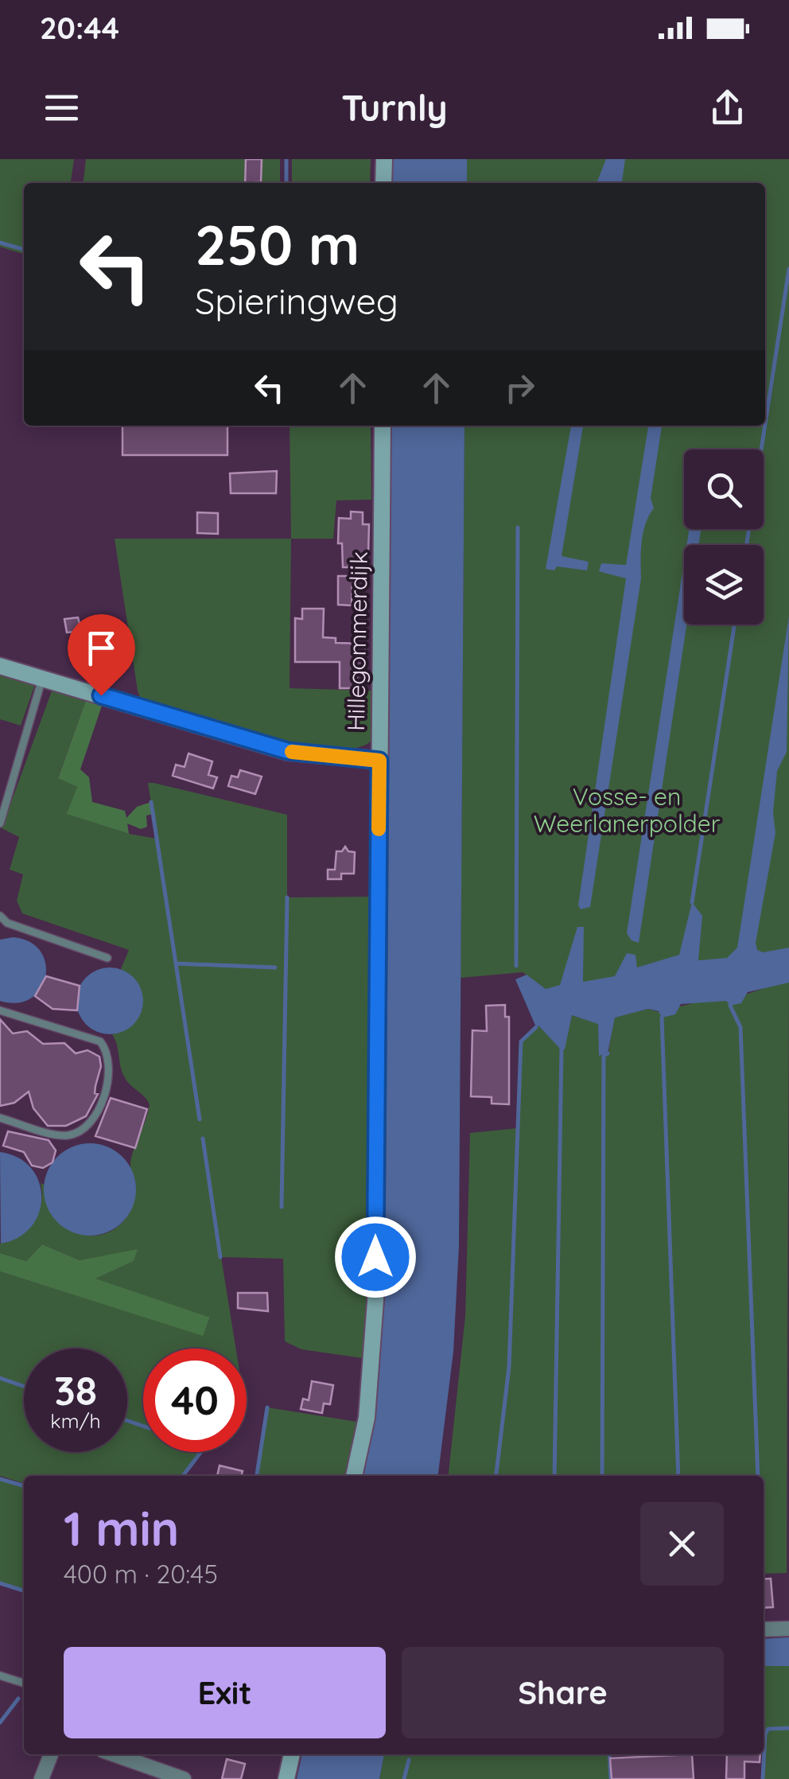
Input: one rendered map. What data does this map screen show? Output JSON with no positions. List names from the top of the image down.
{
  "streets": {
    "street": ["Hillegommerdijk"]
  },
  "parks": ["Vosse- en Weerlanerpolder"],
  "page": {
    "status": "20:44",
    "header": "Turnly",
    "turn": ["250 m", "Spieringweg"],
    "speed": "38 km/h",
    "limit": "40",
    "heading": ["1 min", "400 m · 20:45"],
    "buttons": ["Exit", "Share"]
  }
}
